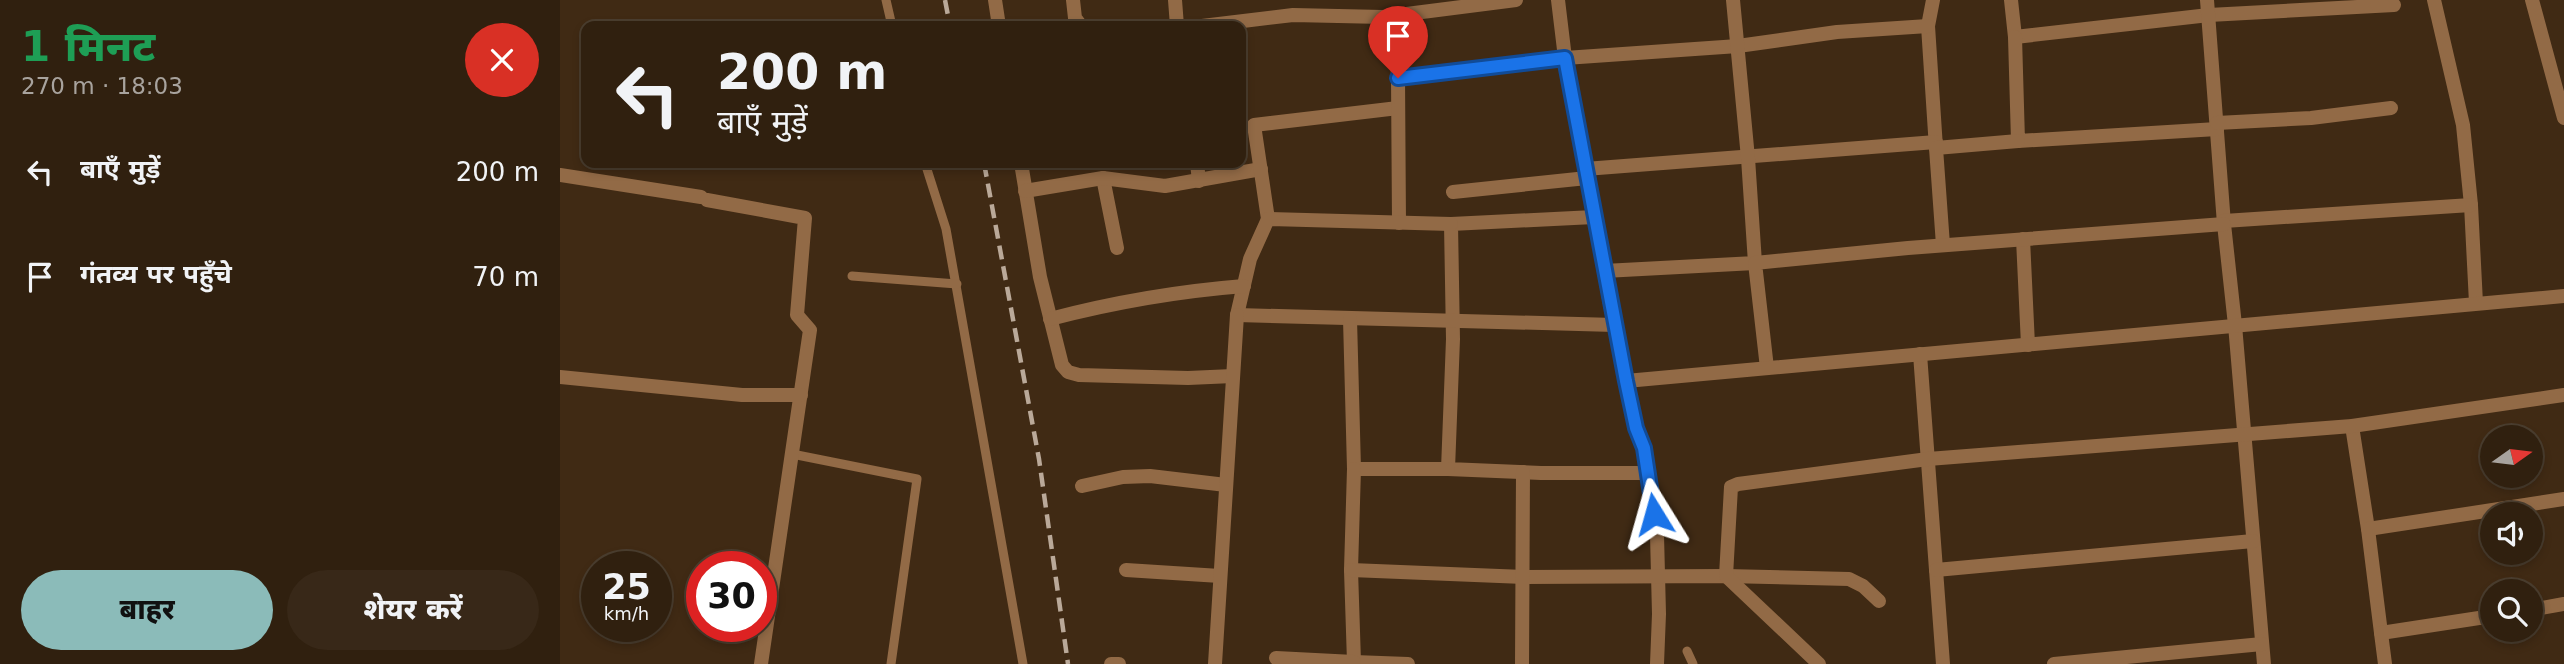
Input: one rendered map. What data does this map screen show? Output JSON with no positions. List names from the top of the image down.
{
  "north": "right",
  "page": {
    "heading": ["1 मिनट", "270 m · 18:03"],
    "turn": ["200 m", "बाएँ मुड़ें"],
    "list": [
      {
        "name": "बाएँ मुड़ें",
        "value": "200 m"
      },
      {
        "name": "गंतव्य पर पहुँचे",
        "value": "70 m"
      }
    ],
    "speed": "25 km/h",
    "limit": "30",
    "buttons": ["बाहर", "शेयर करें"]
  }
}
